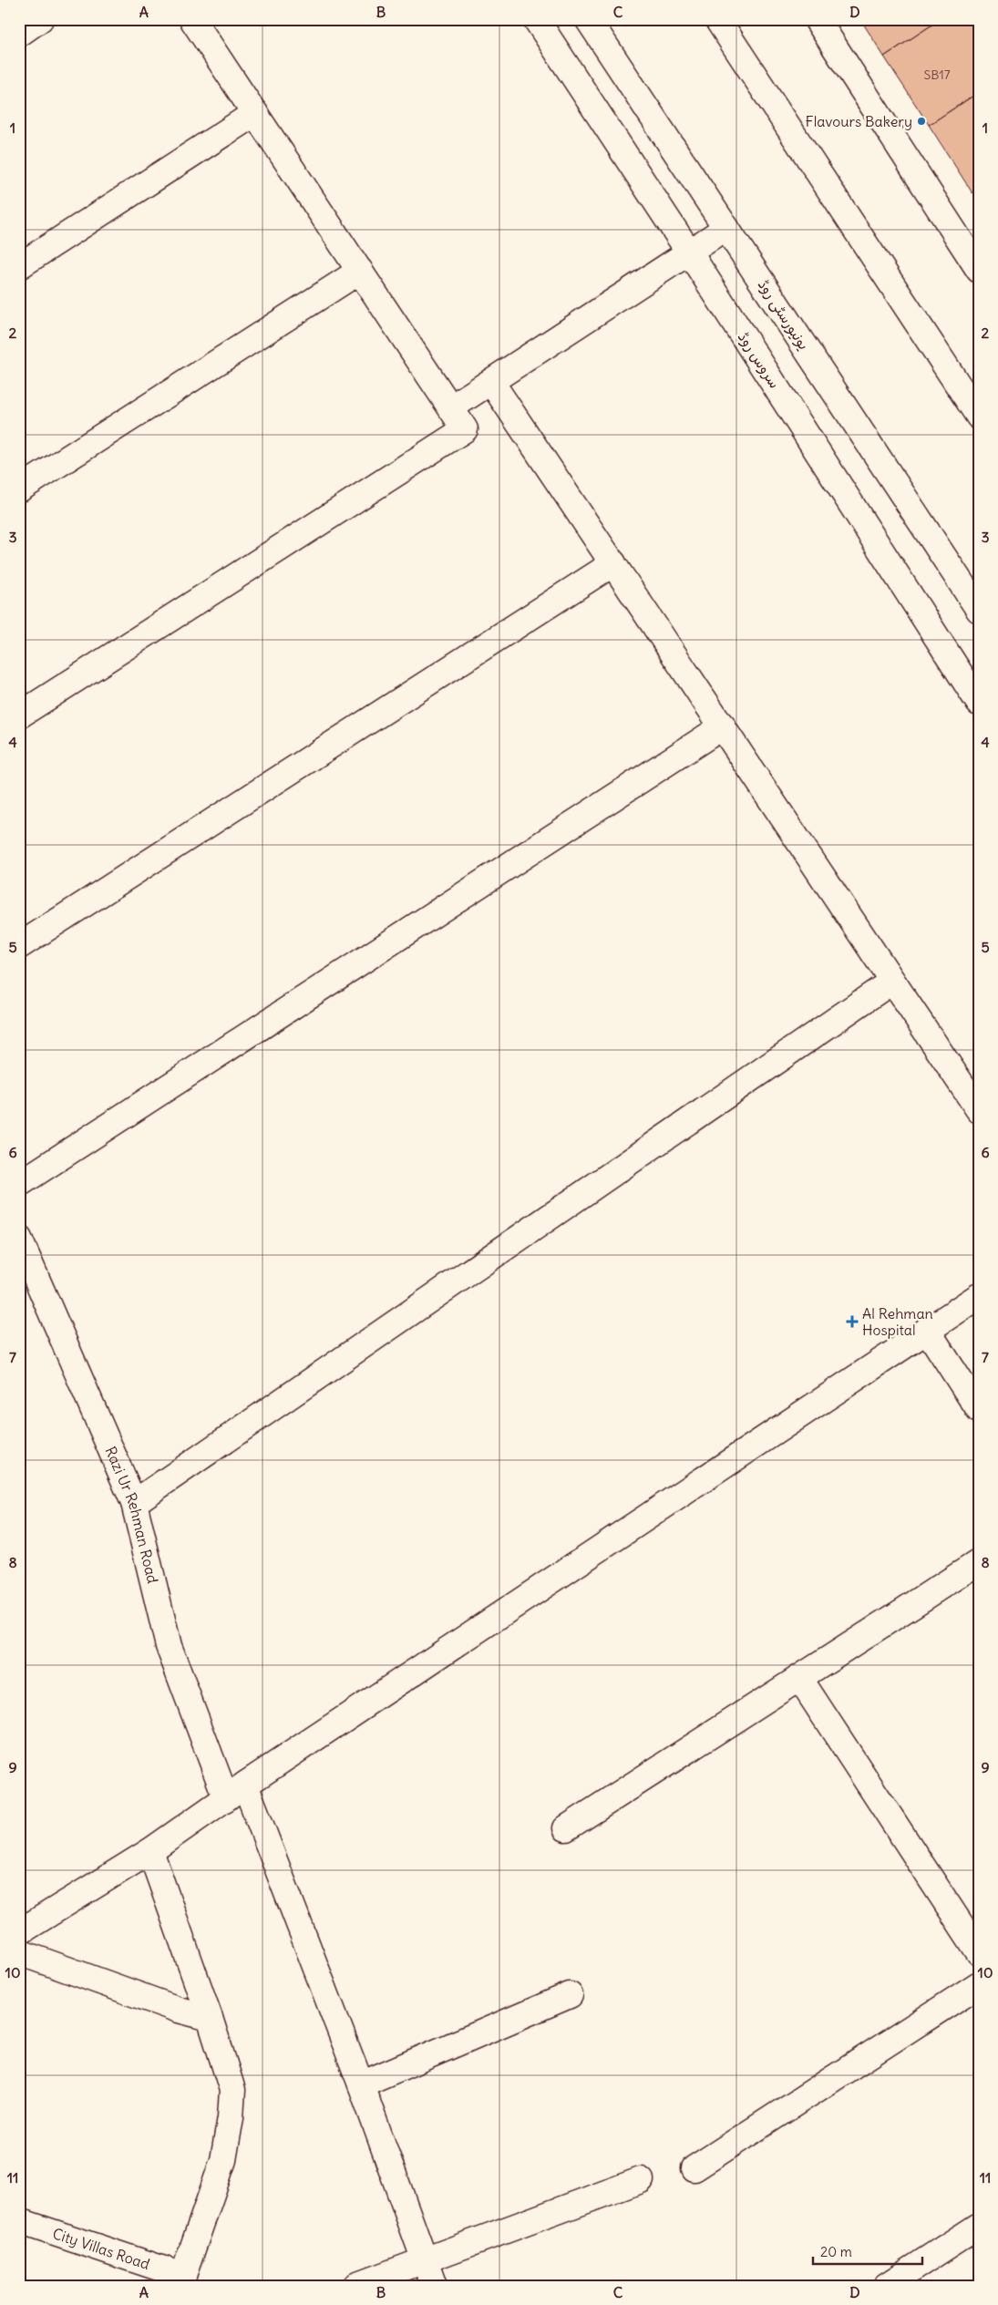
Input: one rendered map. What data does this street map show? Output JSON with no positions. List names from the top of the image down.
{
  "streets": {
    "street": [
      "یونیورسٹی روڈ",
      "سروس روڈ",
      "Razi Ur Rehman Road",
      "City Villas Road"
    ]
  },
  "places": {
    "other": ["Flavours Bakery"],
    "health": ["Al Rehman Hospital"]
  },
  "house_numbers": ["SB17"],
  "scale_bar": "20 m",
  "grid": {
    "columns": [
      "A",
      "B",
      "C",
      "D"
    ],
    "rows": [
      "1",
      "2",
      "3",
      "4",
      "5",
      "6",
      "7",
      "8",
      "9",
      "10",
      "11"
    ]
  }
}
